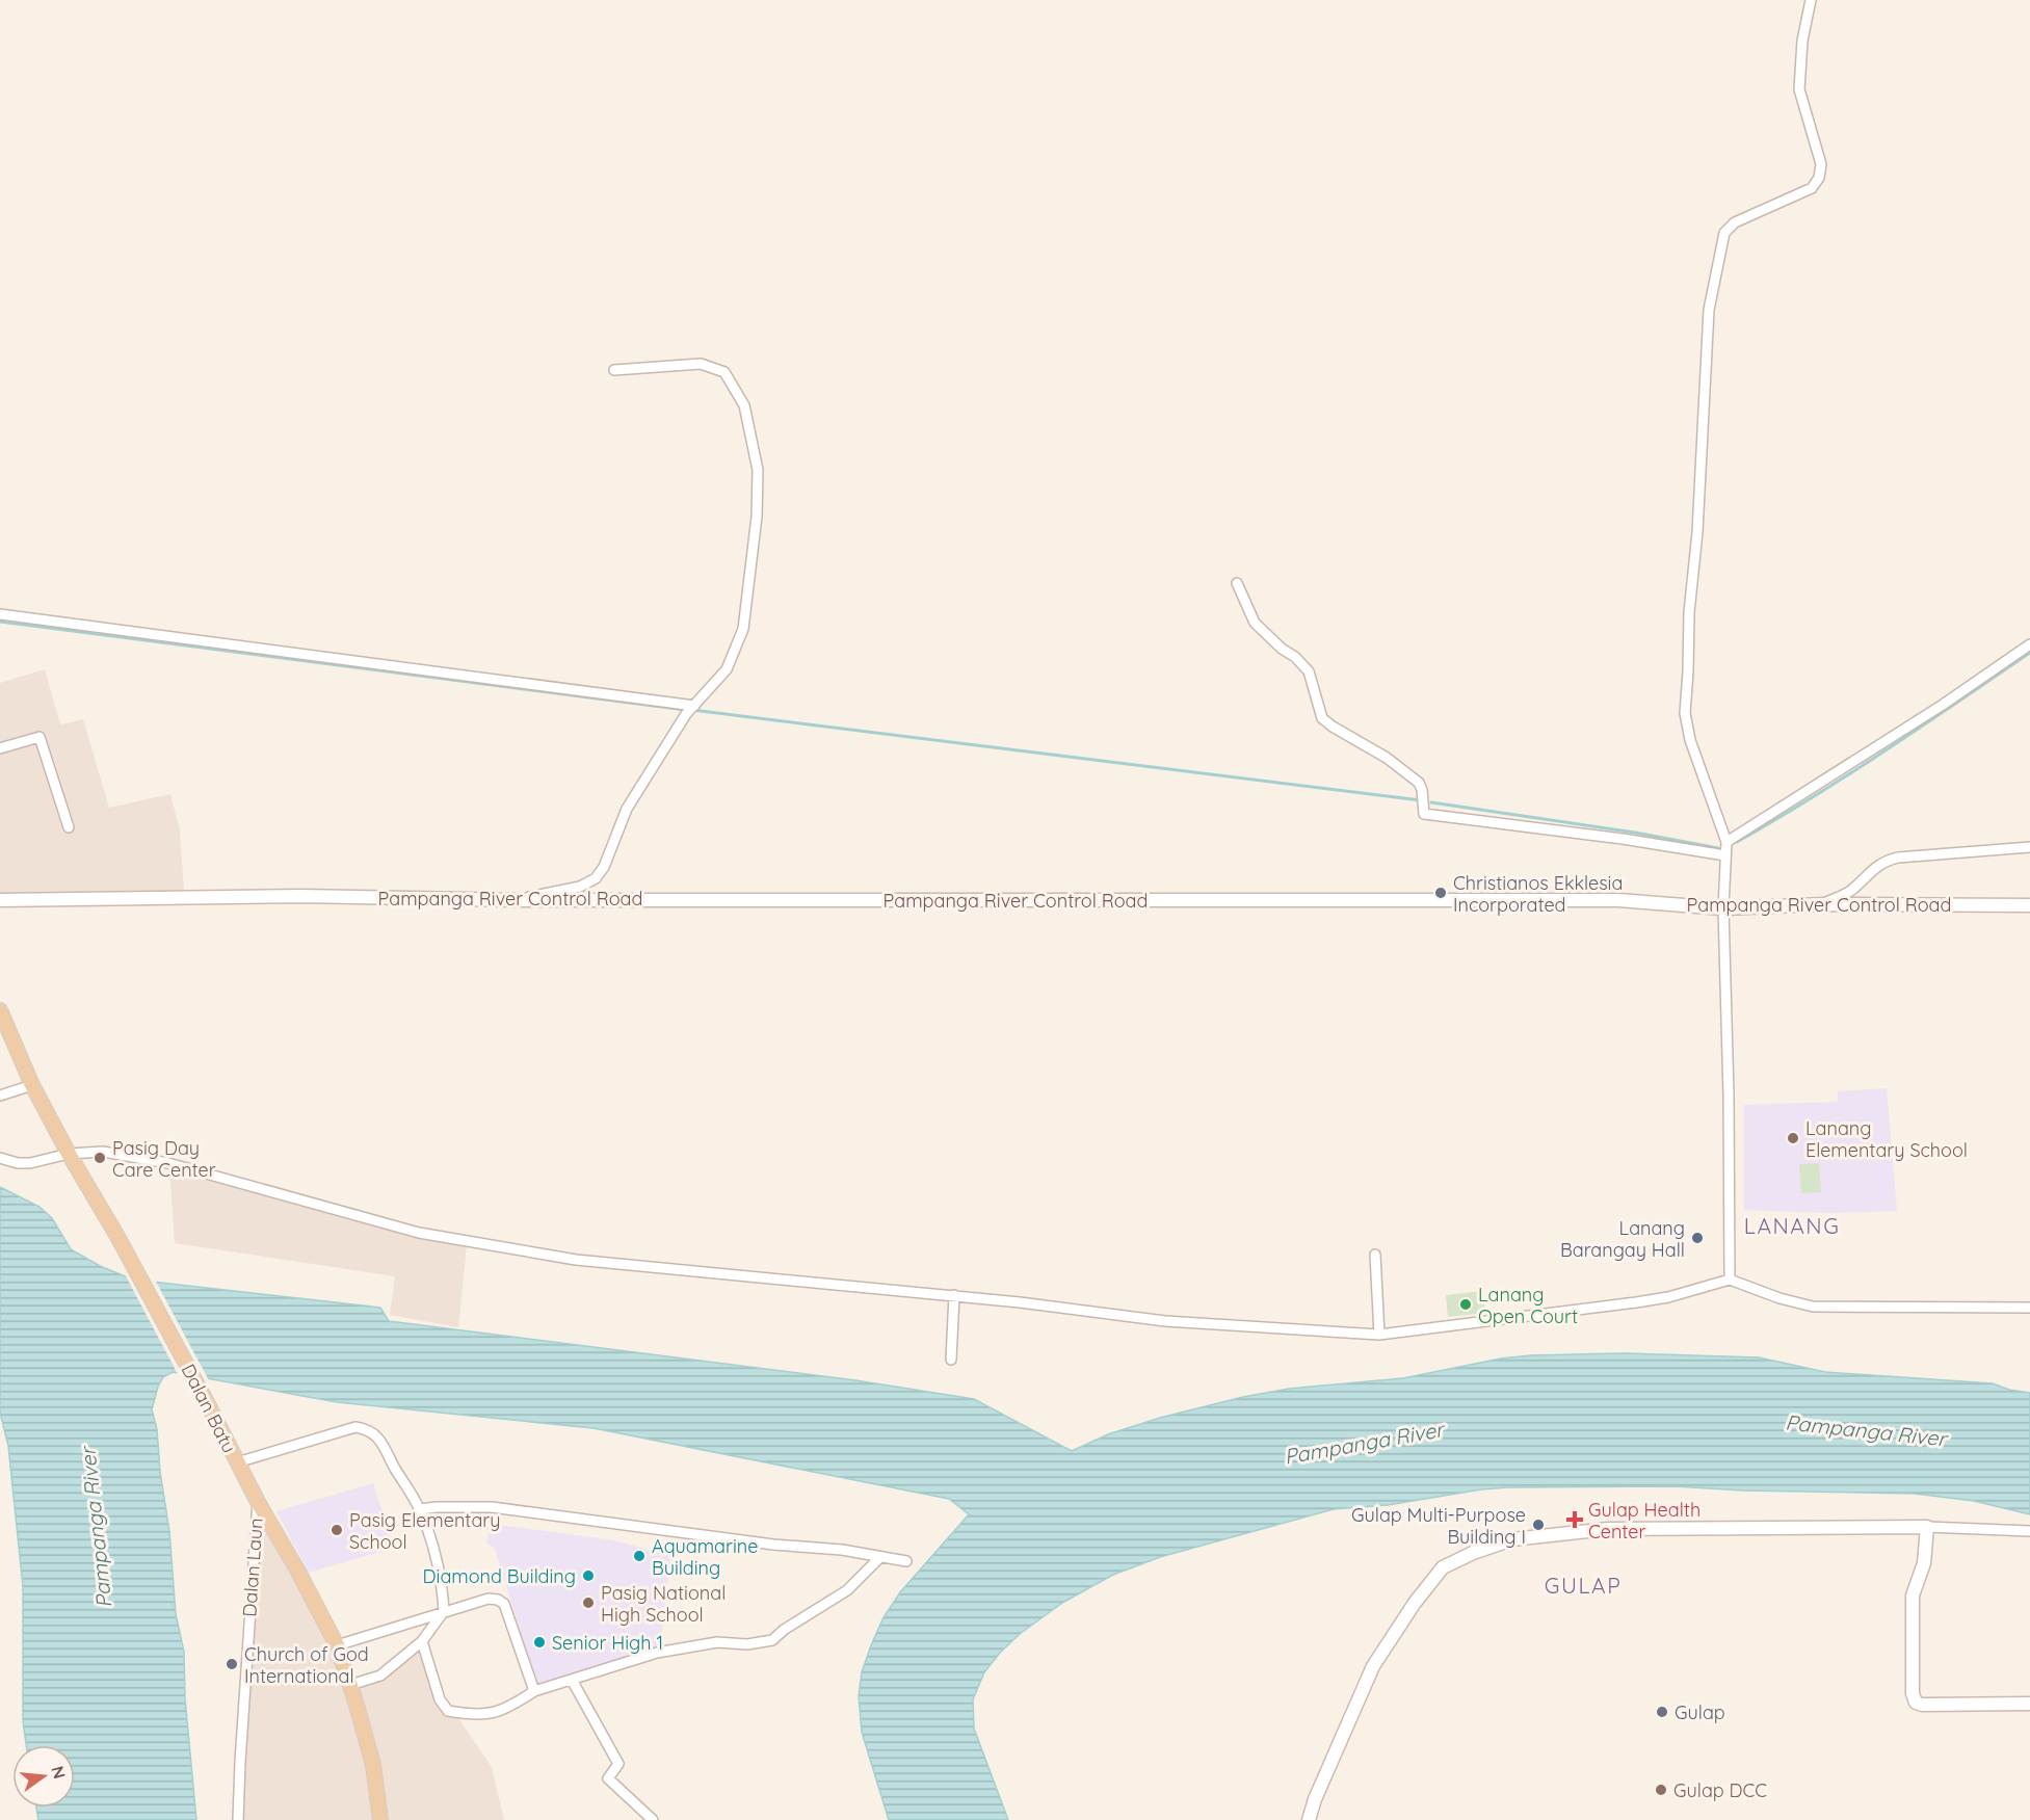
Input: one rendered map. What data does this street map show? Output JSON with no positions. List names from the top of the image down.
{
  "streets": {
    "main road": ["Pampanga River Control Road", "Dalan Batu"],
    "street": ["Dalan Laun"]
  },
  "crossings": [
    ["Dalan Batu", "Dalan Laun"]
  ],
  "districts": ["LANANG", "GULAP"],
  "water": ["Pampanga River"],
  "places": {
    "other": [
      "Christianos Ekklesia Incorporated",
      "Lanang Elementary School",
      "Pasig Day Care Center",
      "Lanang Barangay Hall",
      "Lanang Open Court",
      "Gulap Multi-Purpose Building I",
      "Pasig Elementary School",
      "Aquamarine Building",
      "Diamond Building",
      "Pasig National High School",
      "Senior High 1",
      "Church of God International",
      "Gulap",
      "Gulap DCC"
    ],
    "health": ["Gulap Health Center"]
  },
  "north": "right"
}
